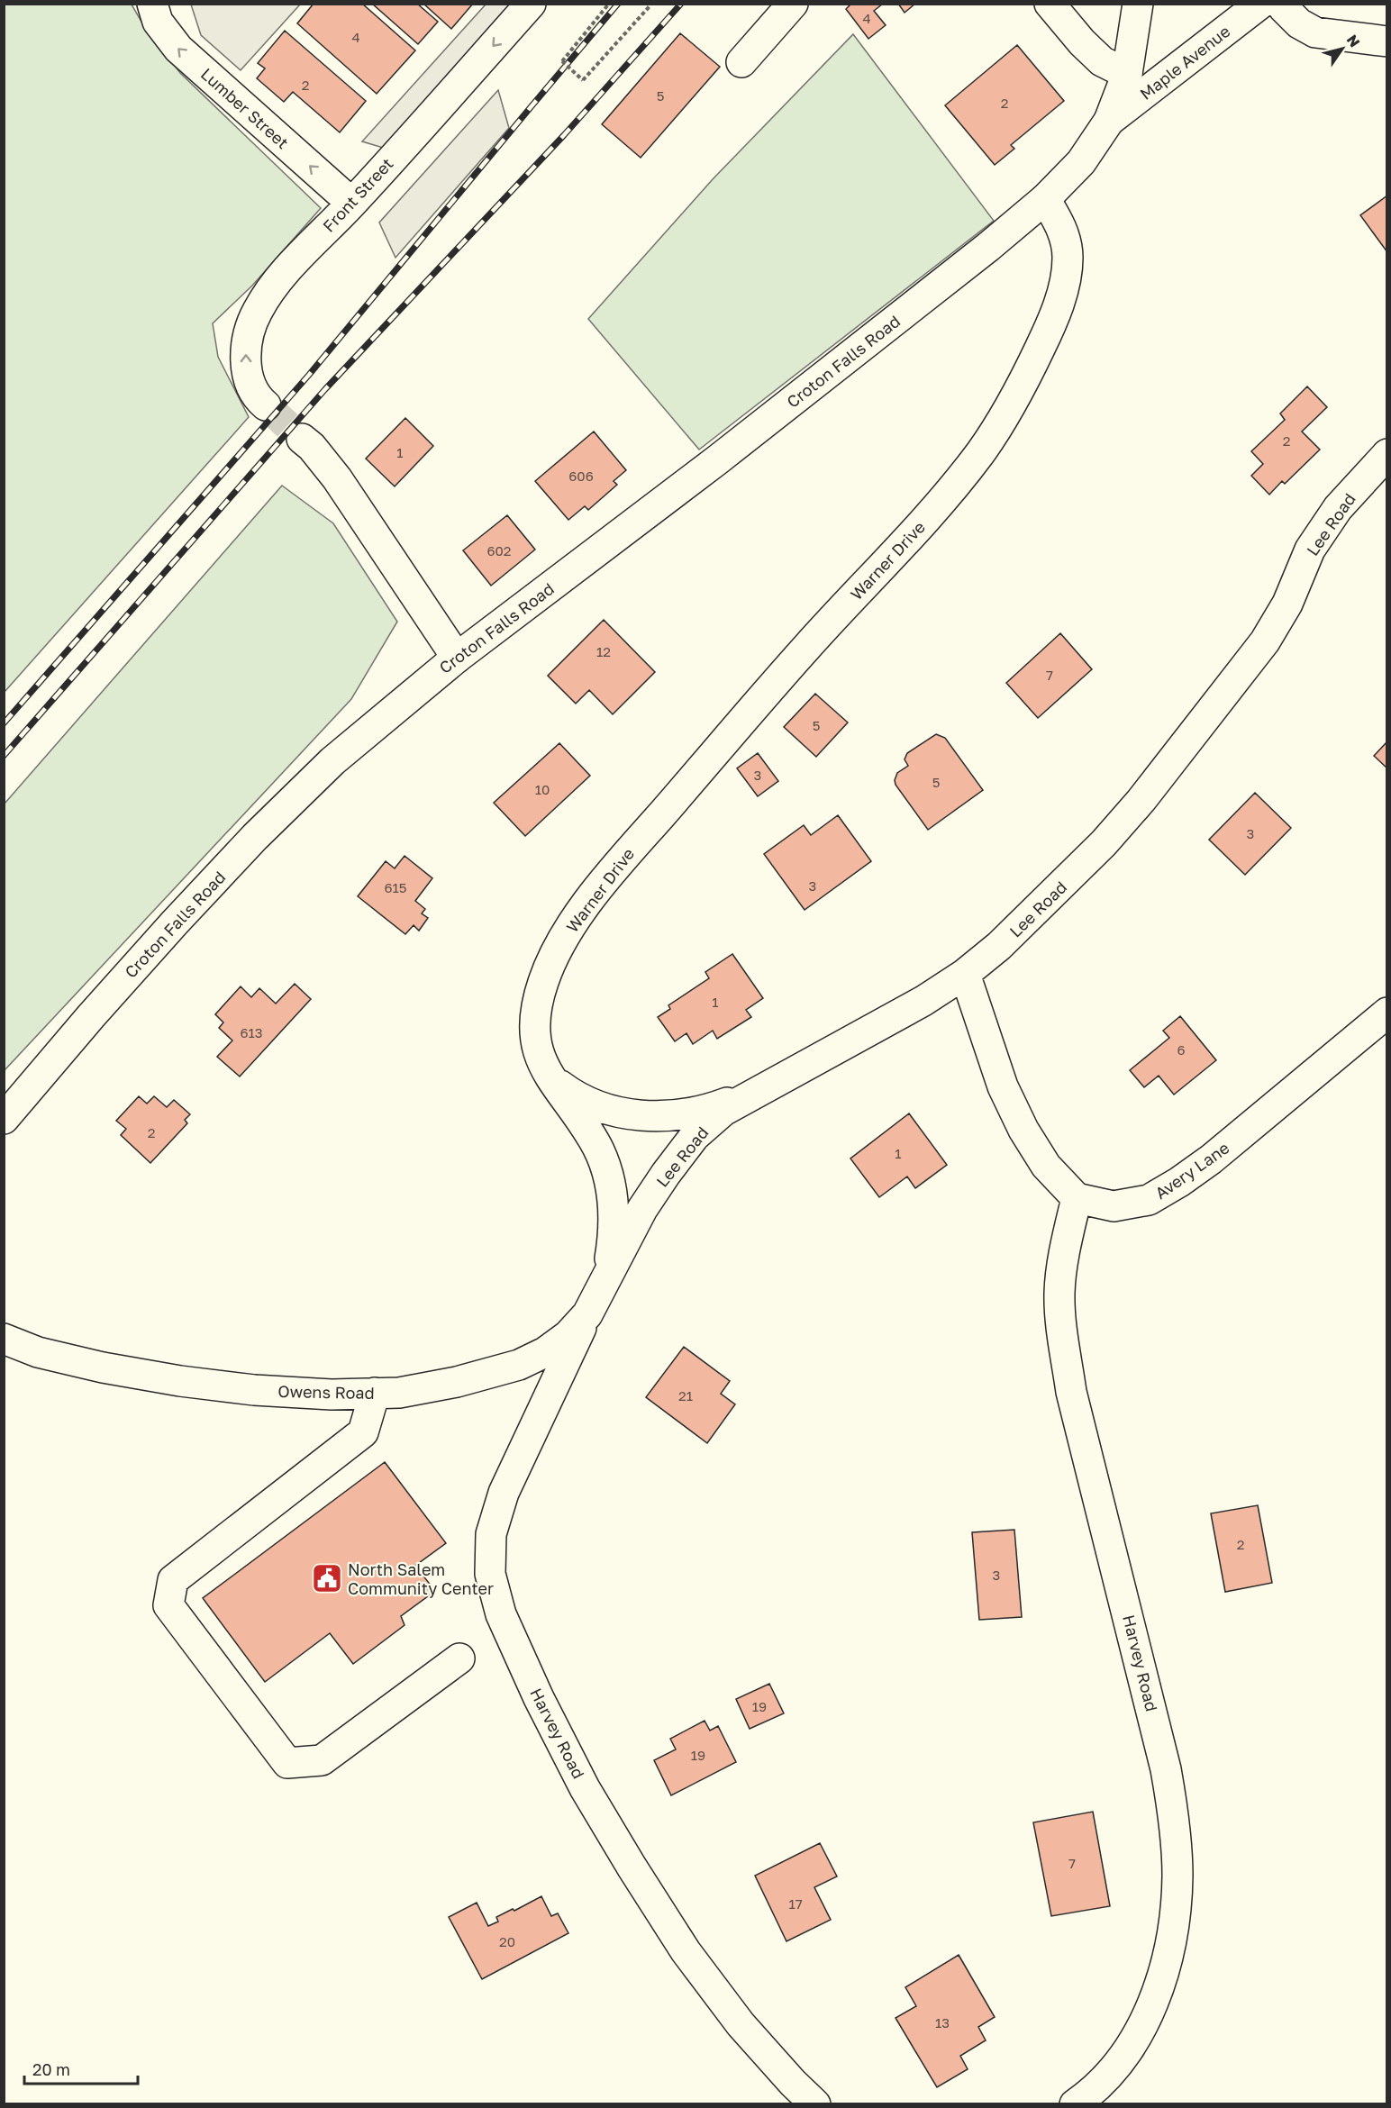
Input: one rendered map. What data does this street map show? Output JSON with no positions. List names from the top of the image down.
{
  "streets": {
    "street": [
      "Maple Avenue",
      "Lumber Street",
      "Front Street",
      "Croton Falls Road",
      "Lee Road",
      "Warner Drive",
      "Avery Lane",
      "Owens Road",
      "Harvey Road"
    ]
  },
  "crossings": [
    ["Lumber Street", "Front Street"],
    ["Croton Falls Road", "Warner Drive"],
    ["Lee Road", "Warner Drive"],
    ["Lee Road", "Owens Road"],
    ["Warner Drive", "Owens Road"],
    ["Avery Lane", "Harvey Road"],
    ["Owens Road", "Harvey Road"]
  ],
  "one_way": ["Lumber Street"],
  "places": {
    "public building": ["North Salem Community Center"]
  },
  "house_numbers": [
    "4",
    "4",
    "2",
    "5",
    "2",
    "2",
    "1",
    "606",
    "602",
    "12",
    "7",
    "5",
    "3",
    "5",
    "10",
    "3",
    "3",
    "615",
    "1",
    "613",
    "6",
    "2",
    "1",
    "21",
    "2",
    "3",
    "19",
    "19",
    "7",
    "17",
    "20",
    "13"
  ],
  "scale_bar": "20 m",
  "north": "top right"
}
